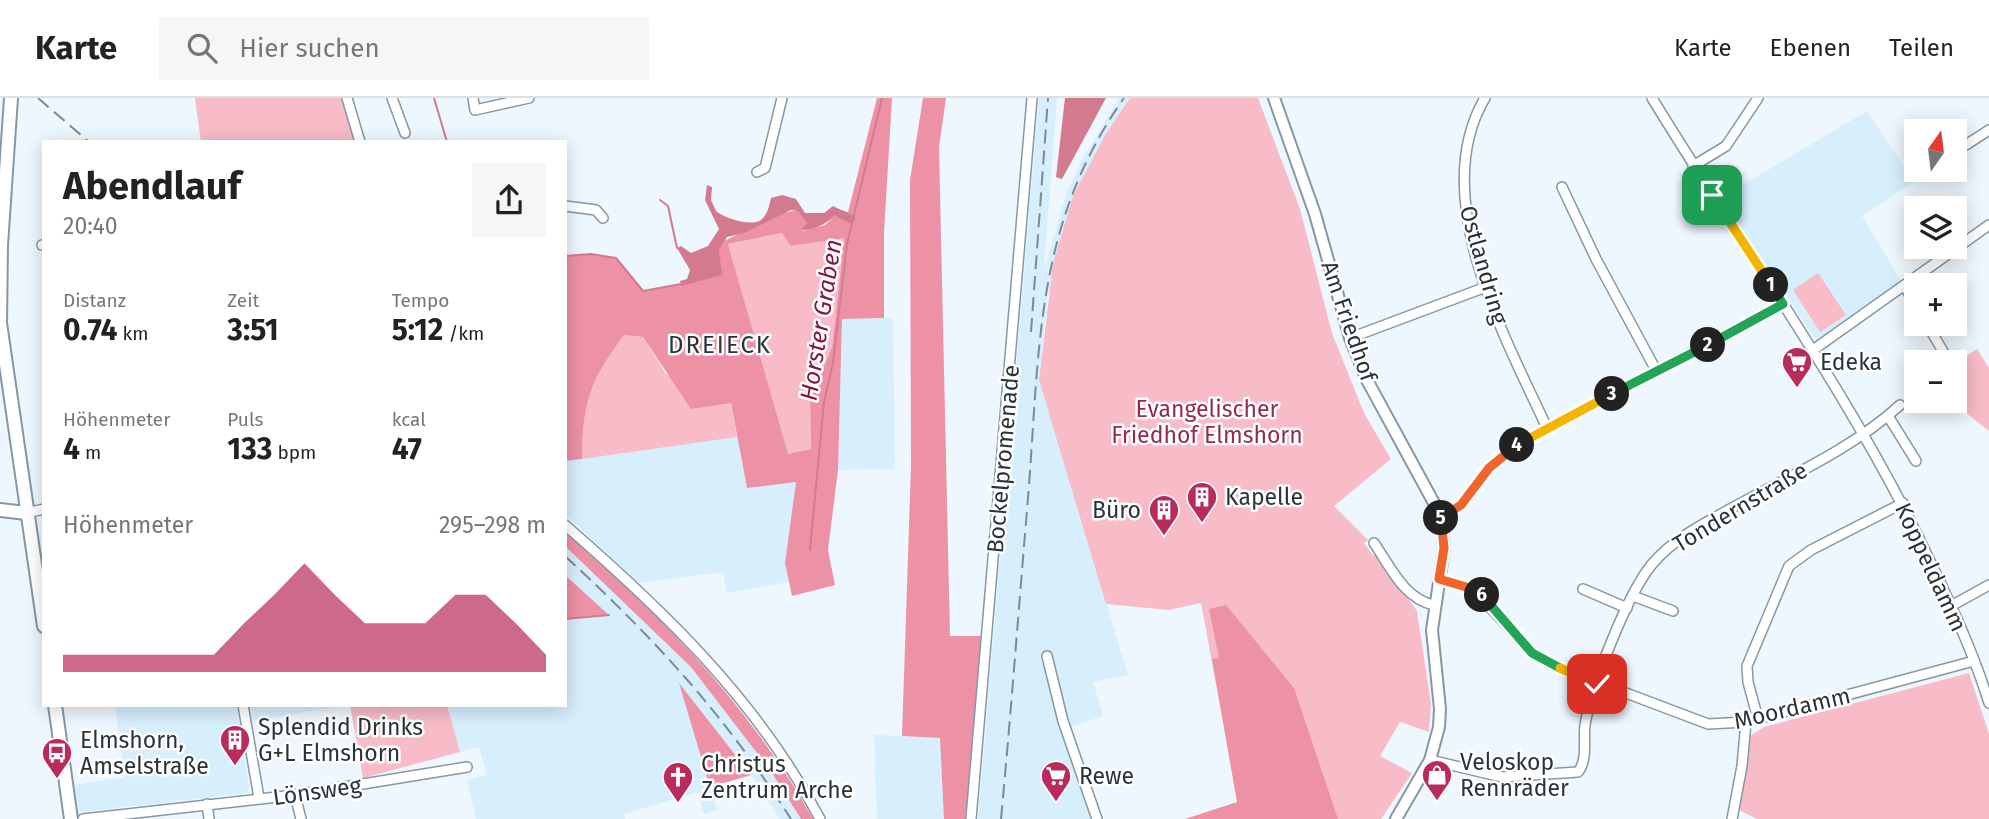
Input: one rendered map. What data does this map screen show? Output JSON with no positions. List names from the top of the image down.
{
  "streets": {
    "street": [
      "Ostlandring",
      "Am Friedhof",
      "Bockelpromenade",
      "Tondernstraße",
      "Koppeldamm",
      "Moordamm",
      "Lönsweg"
    ]
  },
  "crossings": [
    ["Am Friedhof", "Tondernstraße"],
    ["Am Friedhof", "Moordamm"],
    ["Tondernstraße", "Koppeldamm"],
    ["Tondernstraße", "Moordamm"],
    ["Koppeldamm", "Moordamm"]
  ],
  "districts": ["DREIECK"],
  "water": ["Horster Graben"],
  "parks": ["Evangelischer Friedhof Elmshorn"],
  "places": {
    "supermarket": ["Edeka", "Rewe"],
    "building": ["Kapelle", "Büro", "Splendid Drinks G+L Elmshorn"],
    "bus stop": ["Elmshorn, Amselstraße"],
    "shop": ["Veloskop Rennräder"],
    "church": ["Christus Zentrum Arche"]
  },
  "north": "top",
  "page": {
    "header": "Karte",
    "search": "Hier suchen",
    "nav": ["Karte", "Ebenen", "Teilen"],
    "map_buttons": ["+", "−"],
    "heading": ["Abendlauf", "20:40"],
    "stats": [
      ["Distanz", "0.74 km"],
      ["Zeit", "3:51"],
      ["Tempo", "5:12 /km"],
      ["Höhenmeter", "4 m"],
      ["Puls", "133 bpm"],
      ["kcal", "47"]
    ],
    "pins": [
      "1",
      "2",
      "3",
      "4",
      "5",
      "6"
    ],
    "chart": ["Höhenmeter", "295–298 m"]
  }
}
